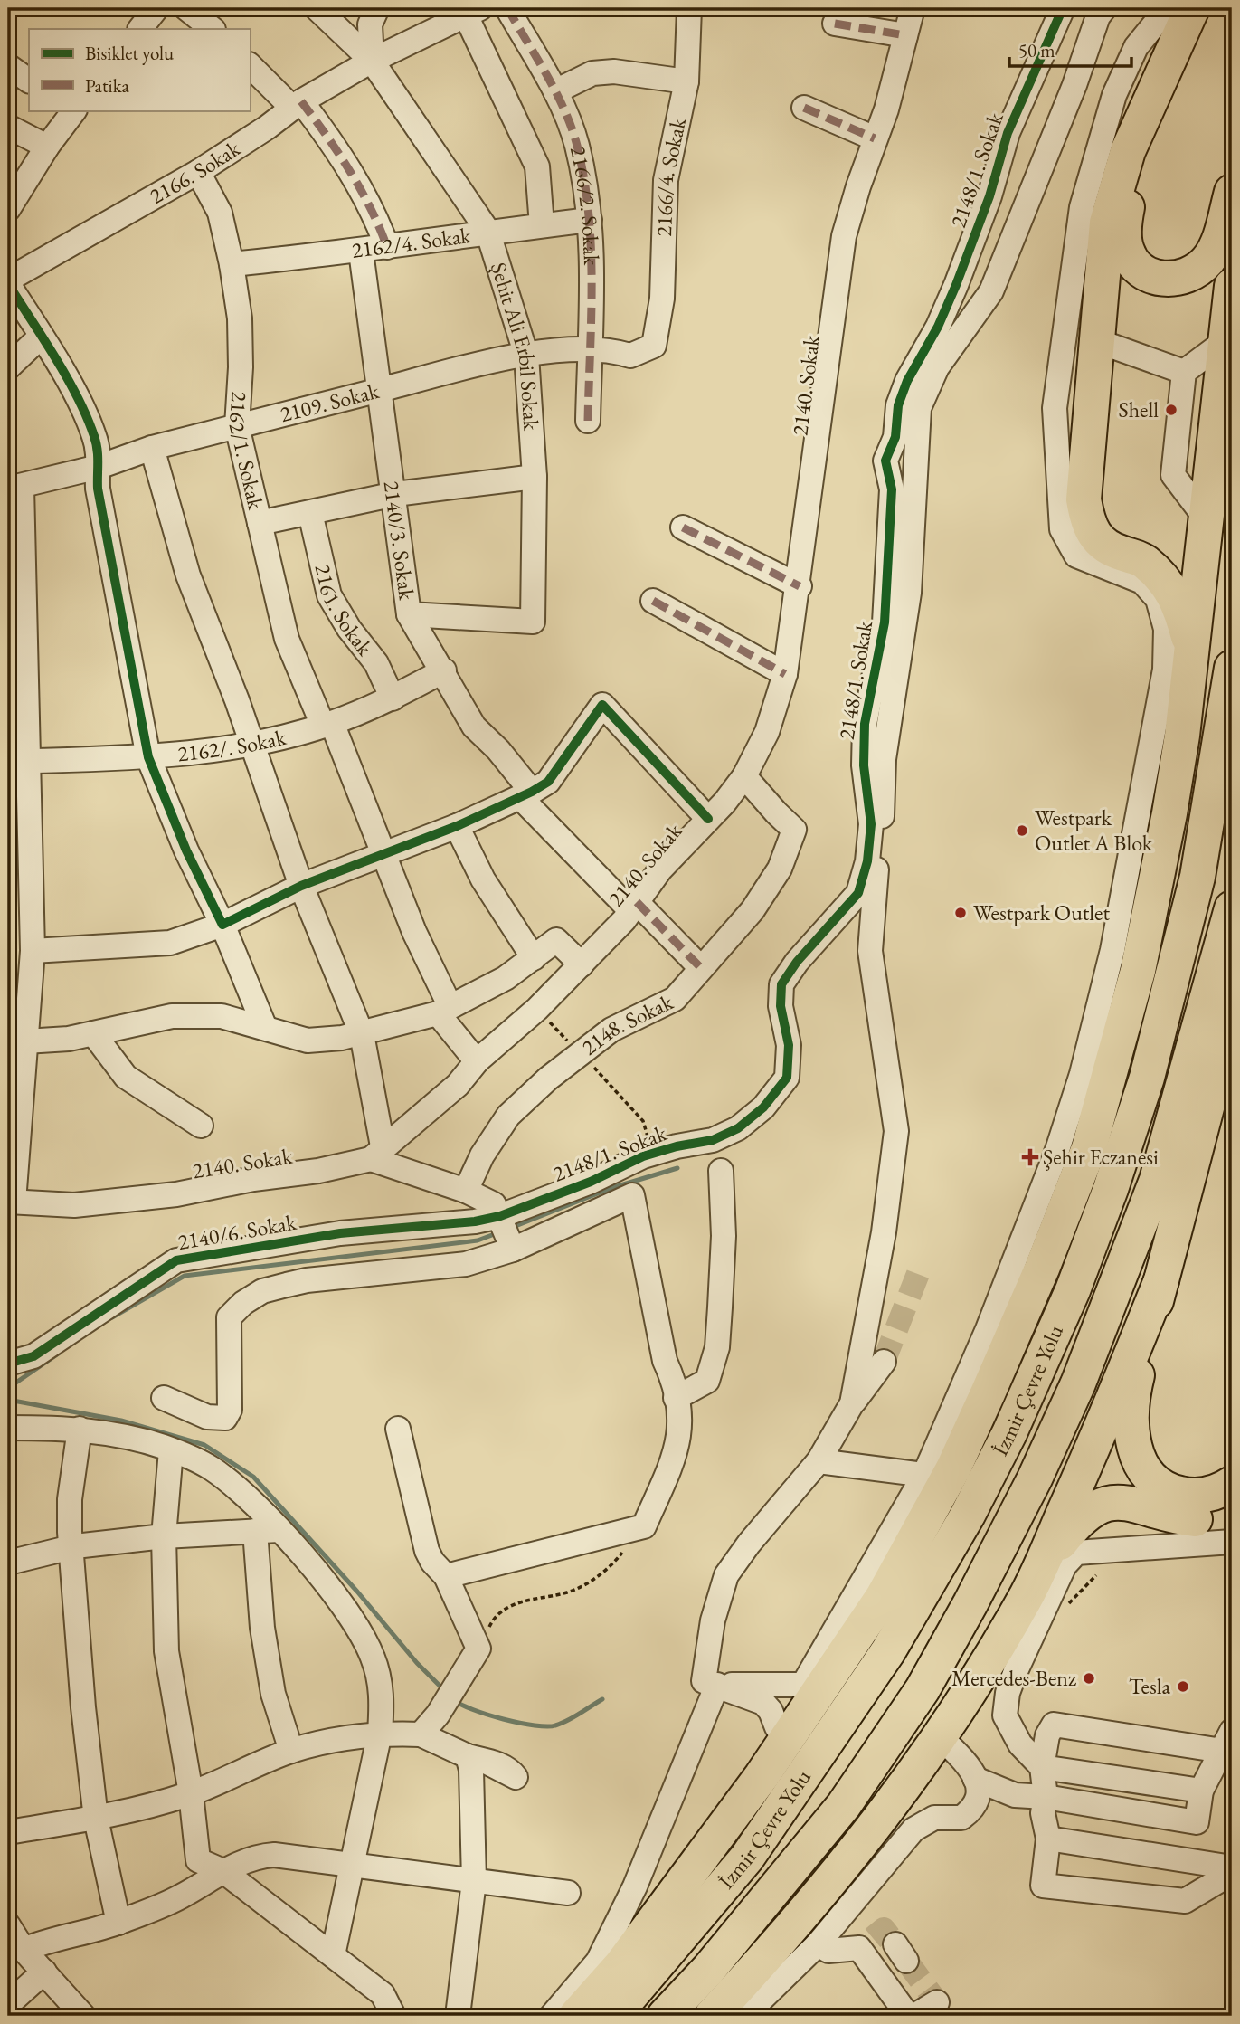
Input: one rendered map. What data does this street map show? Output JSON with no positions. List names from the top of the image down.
{
  "streets": {
    "highway": ["İzmir Çevre Yolu"],
    "street": [
      "2148/1. Sokak",
      "2166. Sokak",
      "2166/4. Sokak",
      "2166/2. Sokak",
      "2162/4. Sokak",
      "Şehit Ali Erbil Sokak",
      "2140. Sokak",
      "2109. Sokak",
      "2162/1. Sokak",
      "2140/3. Sokak",
      "2161. Sokak",
      "2162/. Sokak",
      "2148. Sokak",
      "2140/6. Sokak"
    ]
  },
  "crossings": [
    ["2148/1. Sokak", "2140/6. Sokak"],
    ["2166. Sokak", "Şehit Ali Erbil Sokak"],
    ["2166. Sokak", "2162/1. Sokak"],
    ["2166/4. Sokak", "2109. Sokak"],
    ["2166/2. Sokak", "2162/4. Sokak"],
    ["2166/2. Sokak", "2109. Sokak"],
    ["2162/4. Sokak", "Şehit Ali Erbil Sokak"],
    ["2162/4. Sokak", "2162/1. Sokak"],
    ["2162/4. Sokak", "2140/3. Sokak"],
    ["Şehit Ali Erbil Sokak", "2109. Sokak"],
    ["Şehit Ali Erbil Sokak", "2140/3. Sokak"],
    ["2140. Sokak", "2162/1. Sokak"],
    ["2140. Sokak", "2140/3. Sokak"],
    ["2140. Sokak", "2148. Sokak"],
    ["2109. Sokak", "2162/1. Sokak"],
    ["2109. Sokak", "2140/3. Sokak"],
    ["2162/1. Sokak", "2162/. Sokak"],
    ["2140/3. Sokak", "2162/. Sokak"],
    ["2140/3. Sokak", "2148. Sokak"],
    ["2161. Sokak", "2162/. Sokak"]
  ],
  "places": {
    "other": [
      "Shell",
      "Westpark Outlet A Blok",
      "Westpark Outlet",
      "Mercedes-Benz",
      "Tesla"
    ],
    "health": ["Şehir Eczanesi"]
  },
  "legend": ["Bisiklet yolu", "Patika"],
  "scale_bar": "50 m"
}
